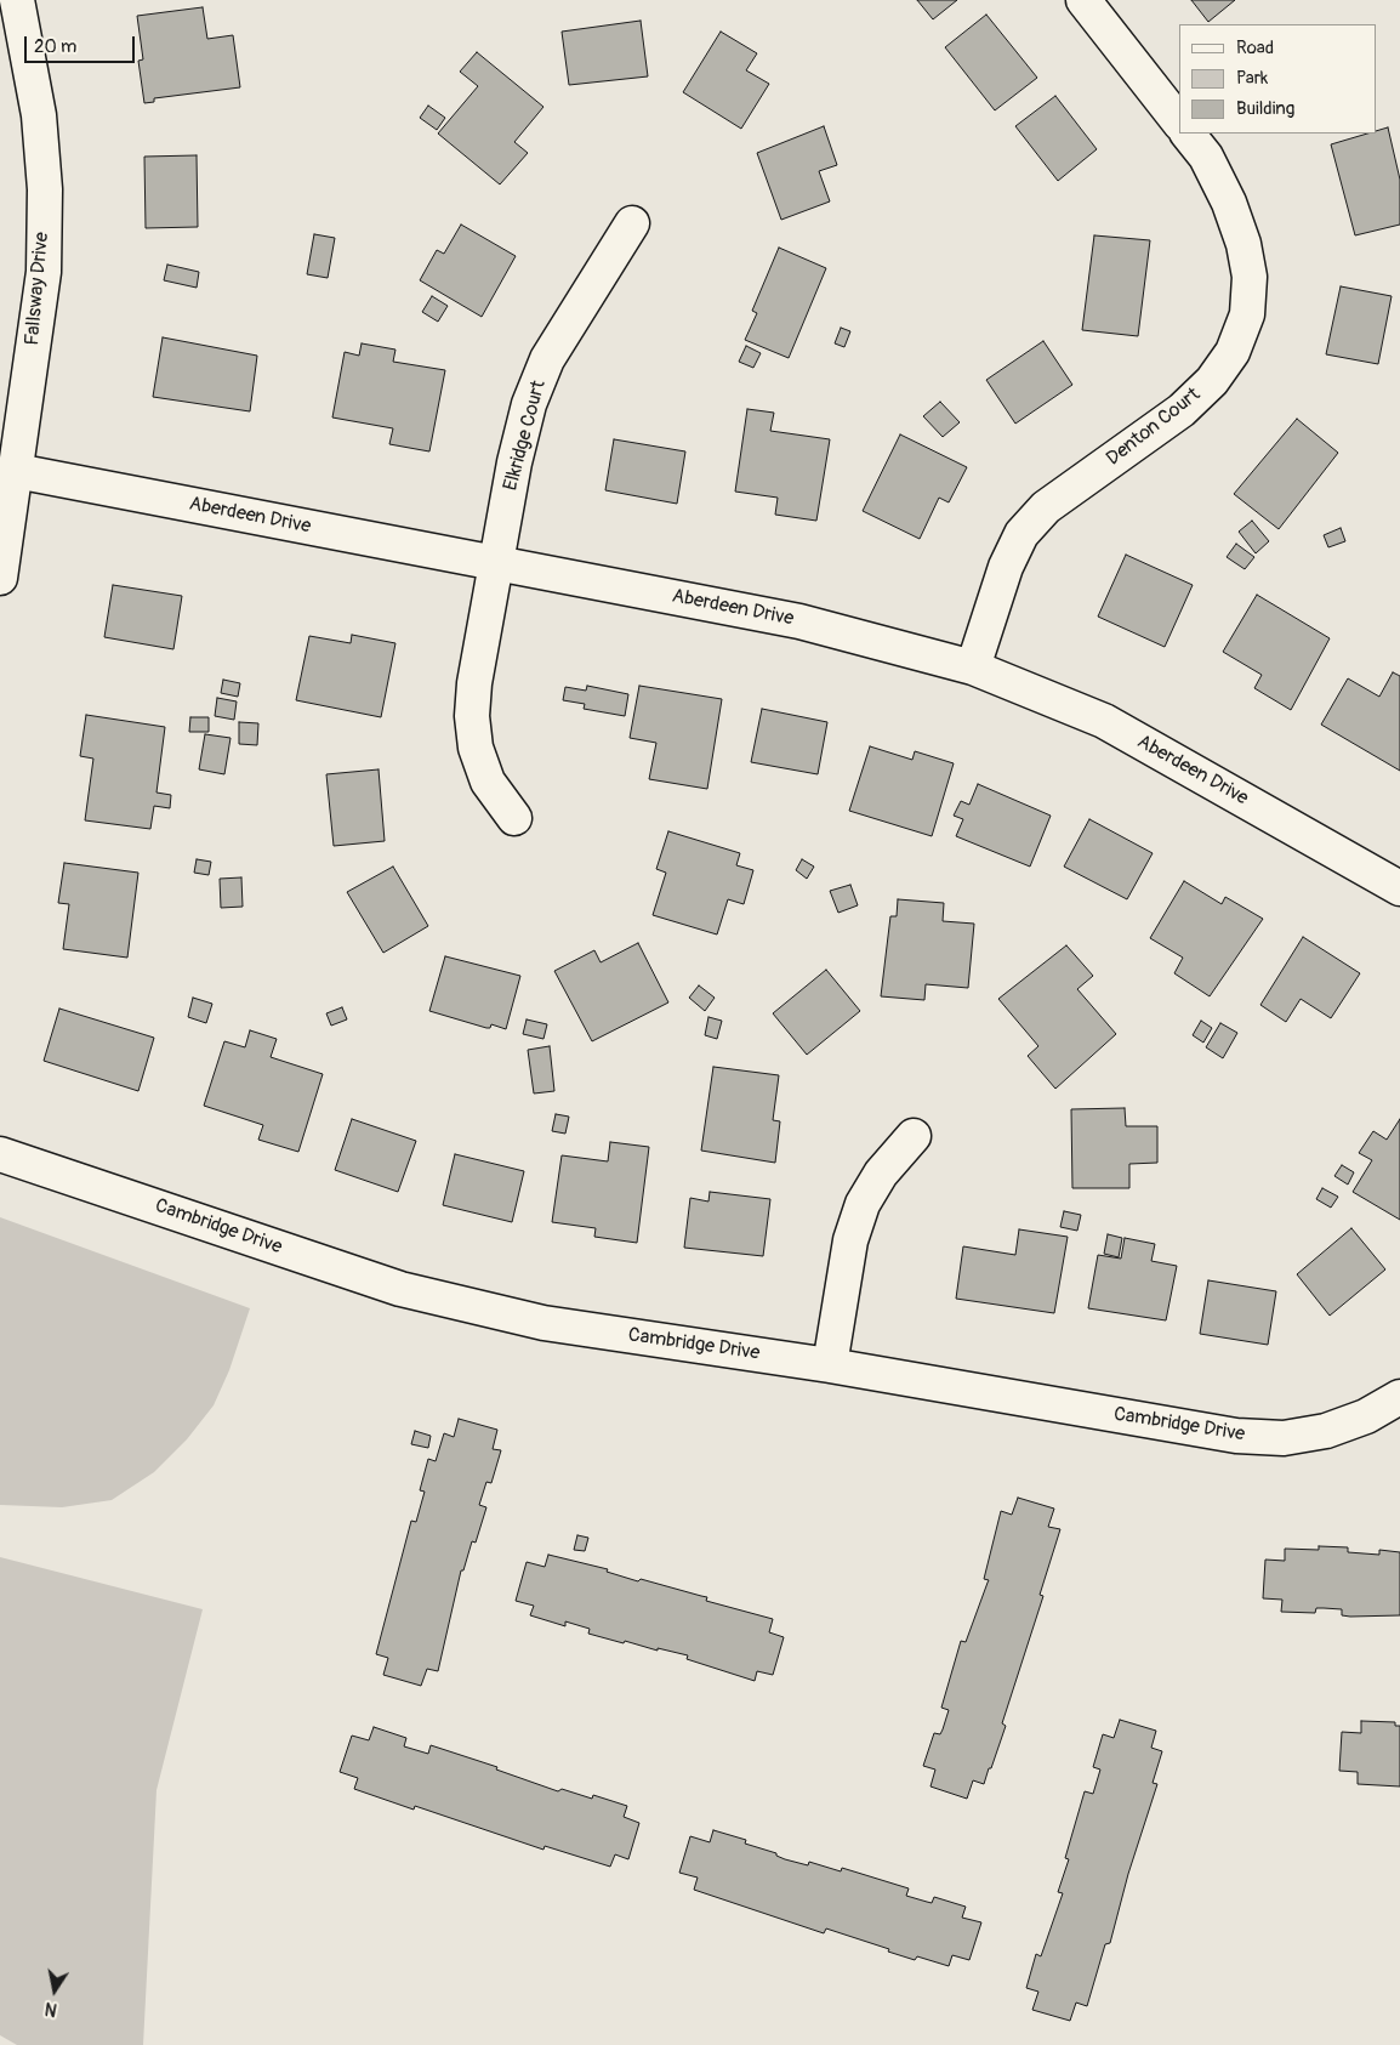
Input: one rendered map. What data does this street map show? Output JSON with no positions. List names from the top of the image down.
{
  "streets": {
    "street": [
      "Fallsway Drive",
      "Denton Court",
      "Elkridge Court",
      "Aberdeen Drive",
      "Cambridge Drive"
    ]
  },
  "crossings": [
    ["Fallsway Drive", "Aberdeen Drive"],
    ["Denton Court", "Aberdeen Drive"],
    ["Elkridge Court", "Aberdeen Drive"]
  ],
  "legend": ["Road", "Park", "Building"],
  "scale_bar": "20 m",
  "north": "bottom"
}
